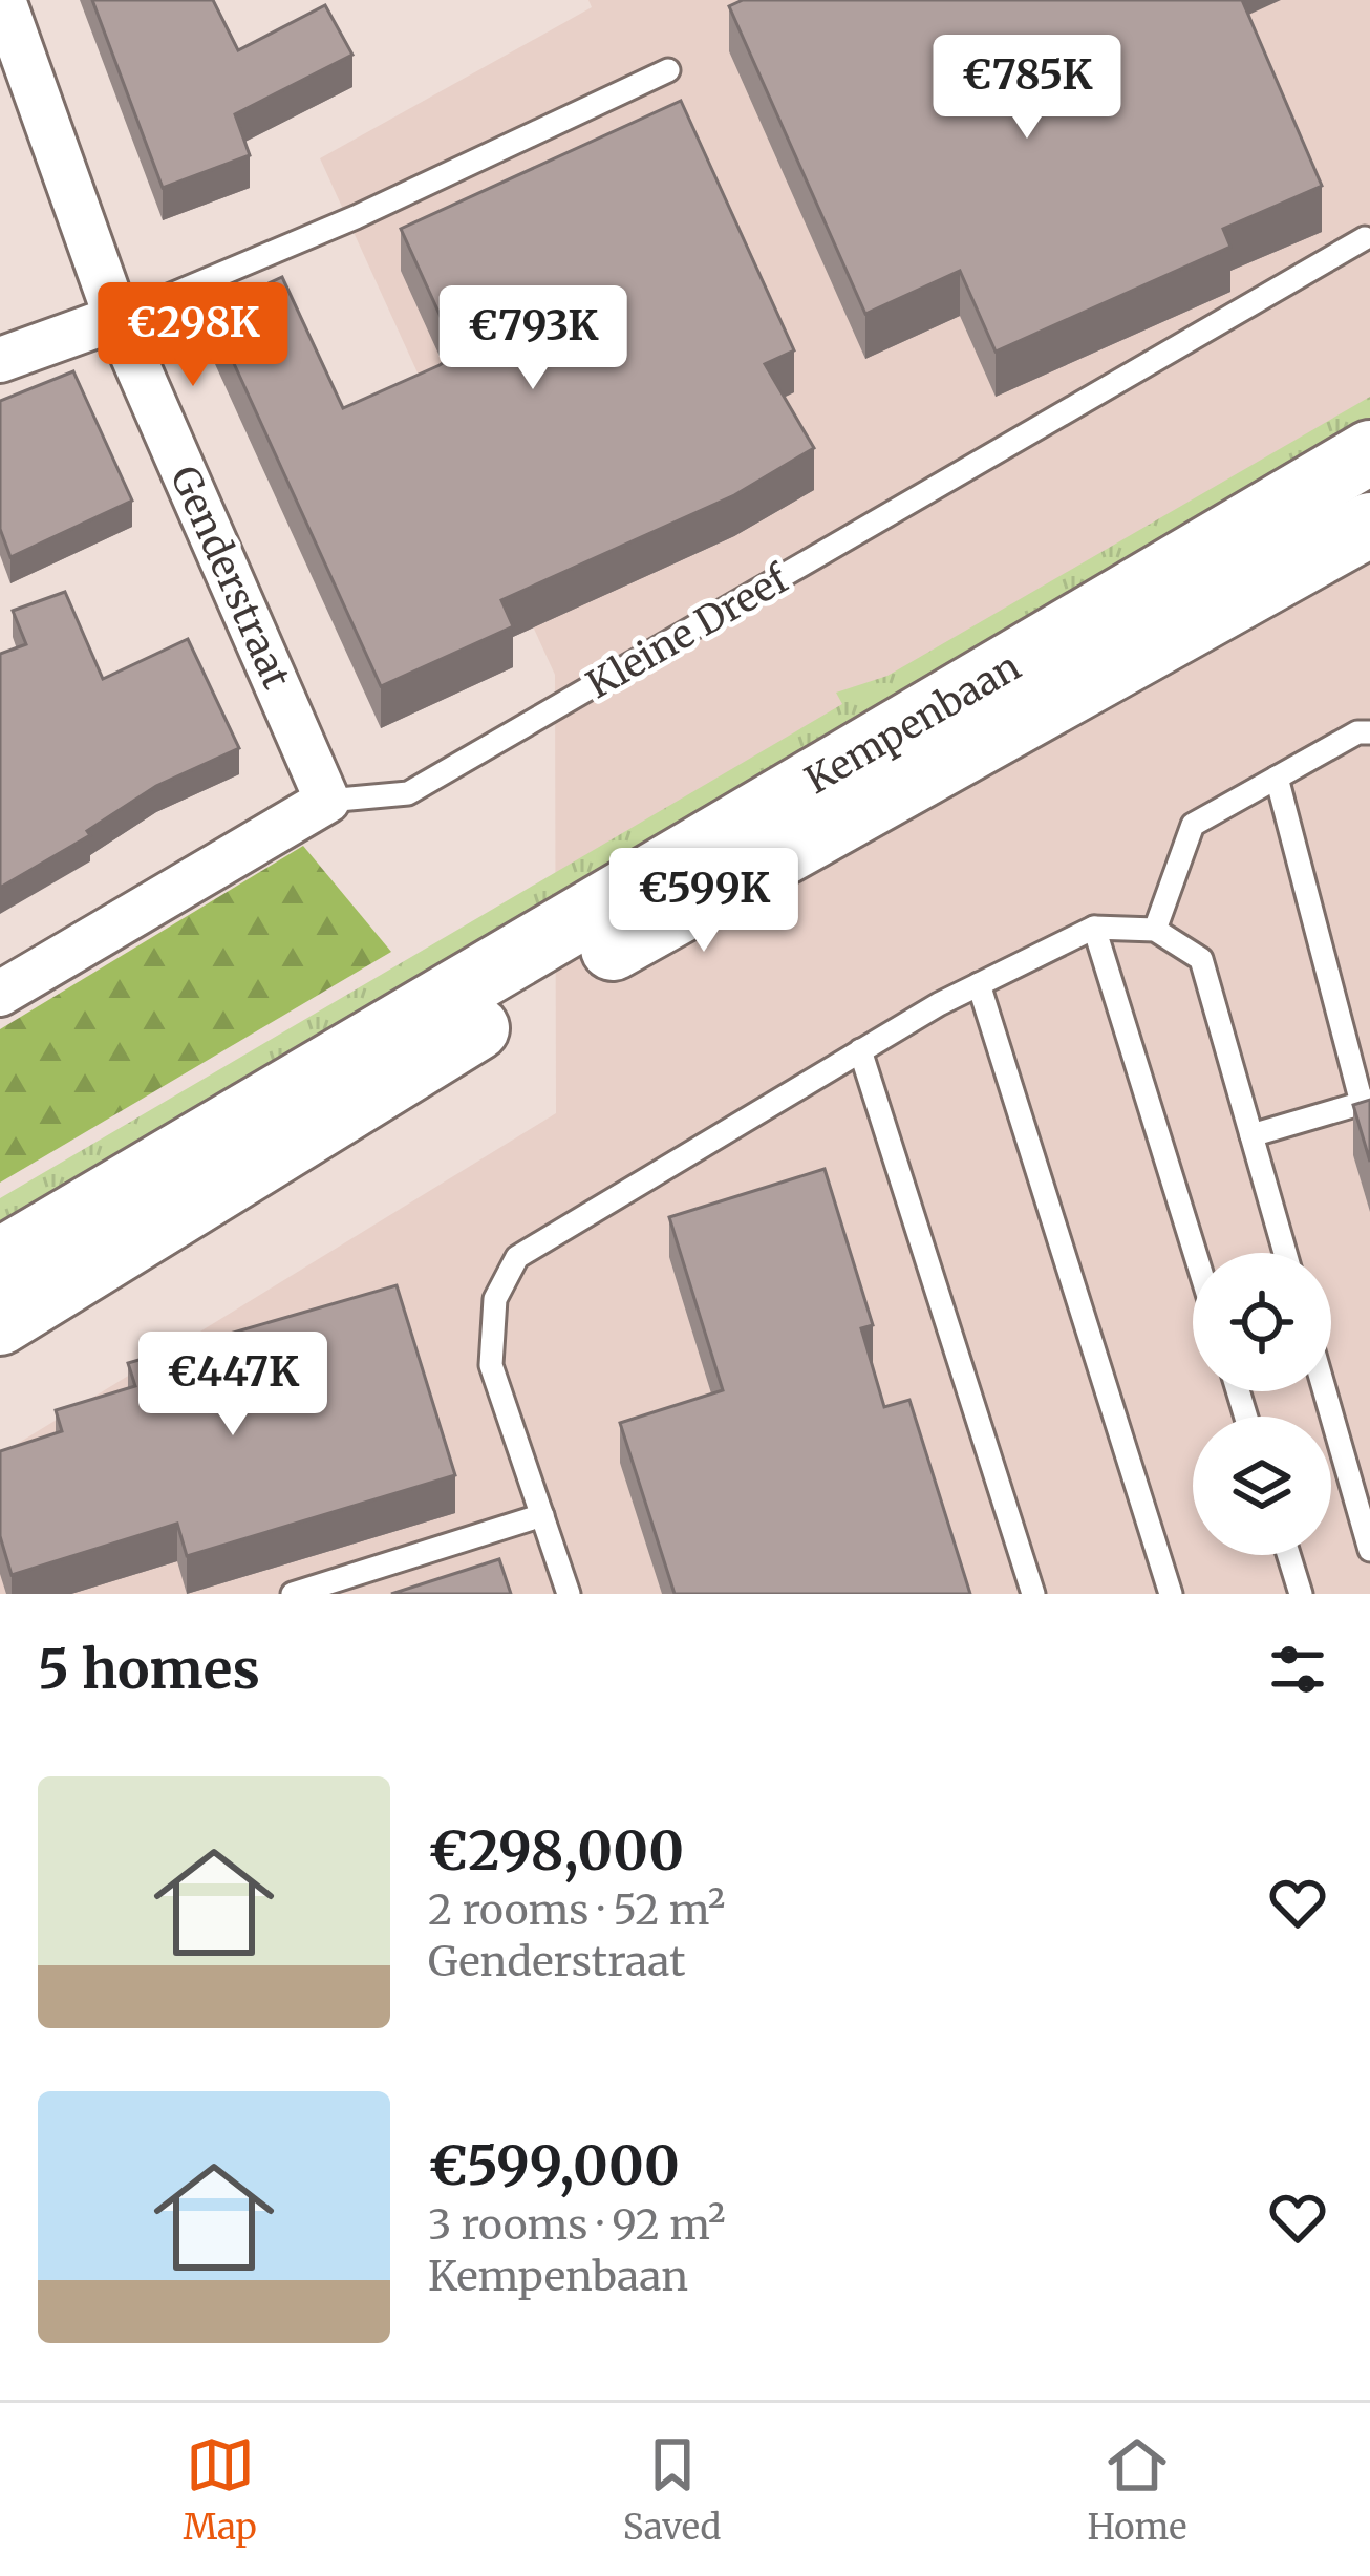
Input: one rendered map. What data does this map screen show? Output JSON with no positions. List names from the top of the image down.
{
  "streets": {
    "main road": ["Kempenbaan"],
    "street": ["Genderstraat", "Kleine Dreef"]
  },
  "crossings": [
    ["Genderstraat", "Kleine Dreef"]
  ],
  "page": {
    "price": [
      "€785K",
      "€298K",
      "€793K",
      "€599K",
      "€447K"
    ],
    "heading": "5 homes",
    "list": [
      {
        "name": "€298,000",
        "note": "2 rooms · 52 m² · Genderstraat"
      },
      {
        "name": "€599,000",
        "note": "3 rooms · 92 m² · Kempenbaan"
      }
    ],
    "tabs": ["Map", "Saved", "Home"]
  }
}
